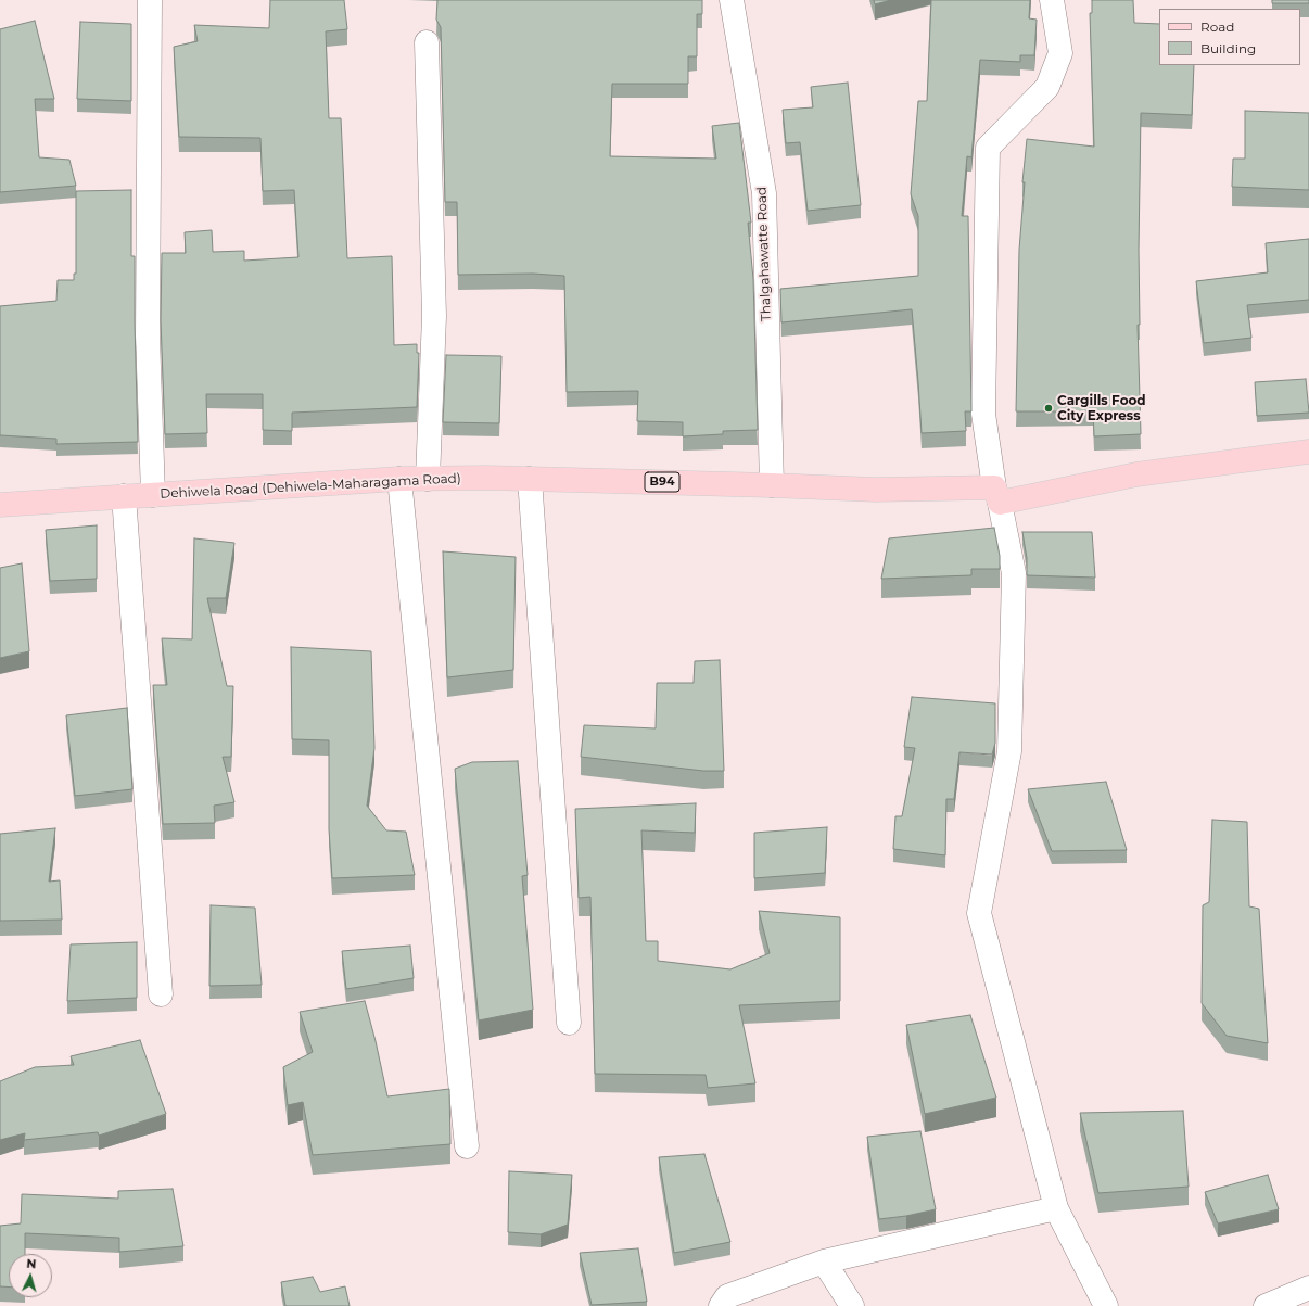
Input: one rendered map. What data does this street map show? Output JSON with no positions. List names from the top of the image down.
{
  "streets": {
    "main road": ["B94", "Dehiwela Road (Dehiwela-Maharagama Road)"],
    "street": ["Thalgahawatte Road"]
  },
  "crossings": [
    ["Thalgahawatte Road", "Dehiwela Road (Dehiwela-Maharagama Road)"]
  ],
  "places": ["Cargills Food City Express"],
  "legend": ["Road", "Building"],
  "north": "top"
}
